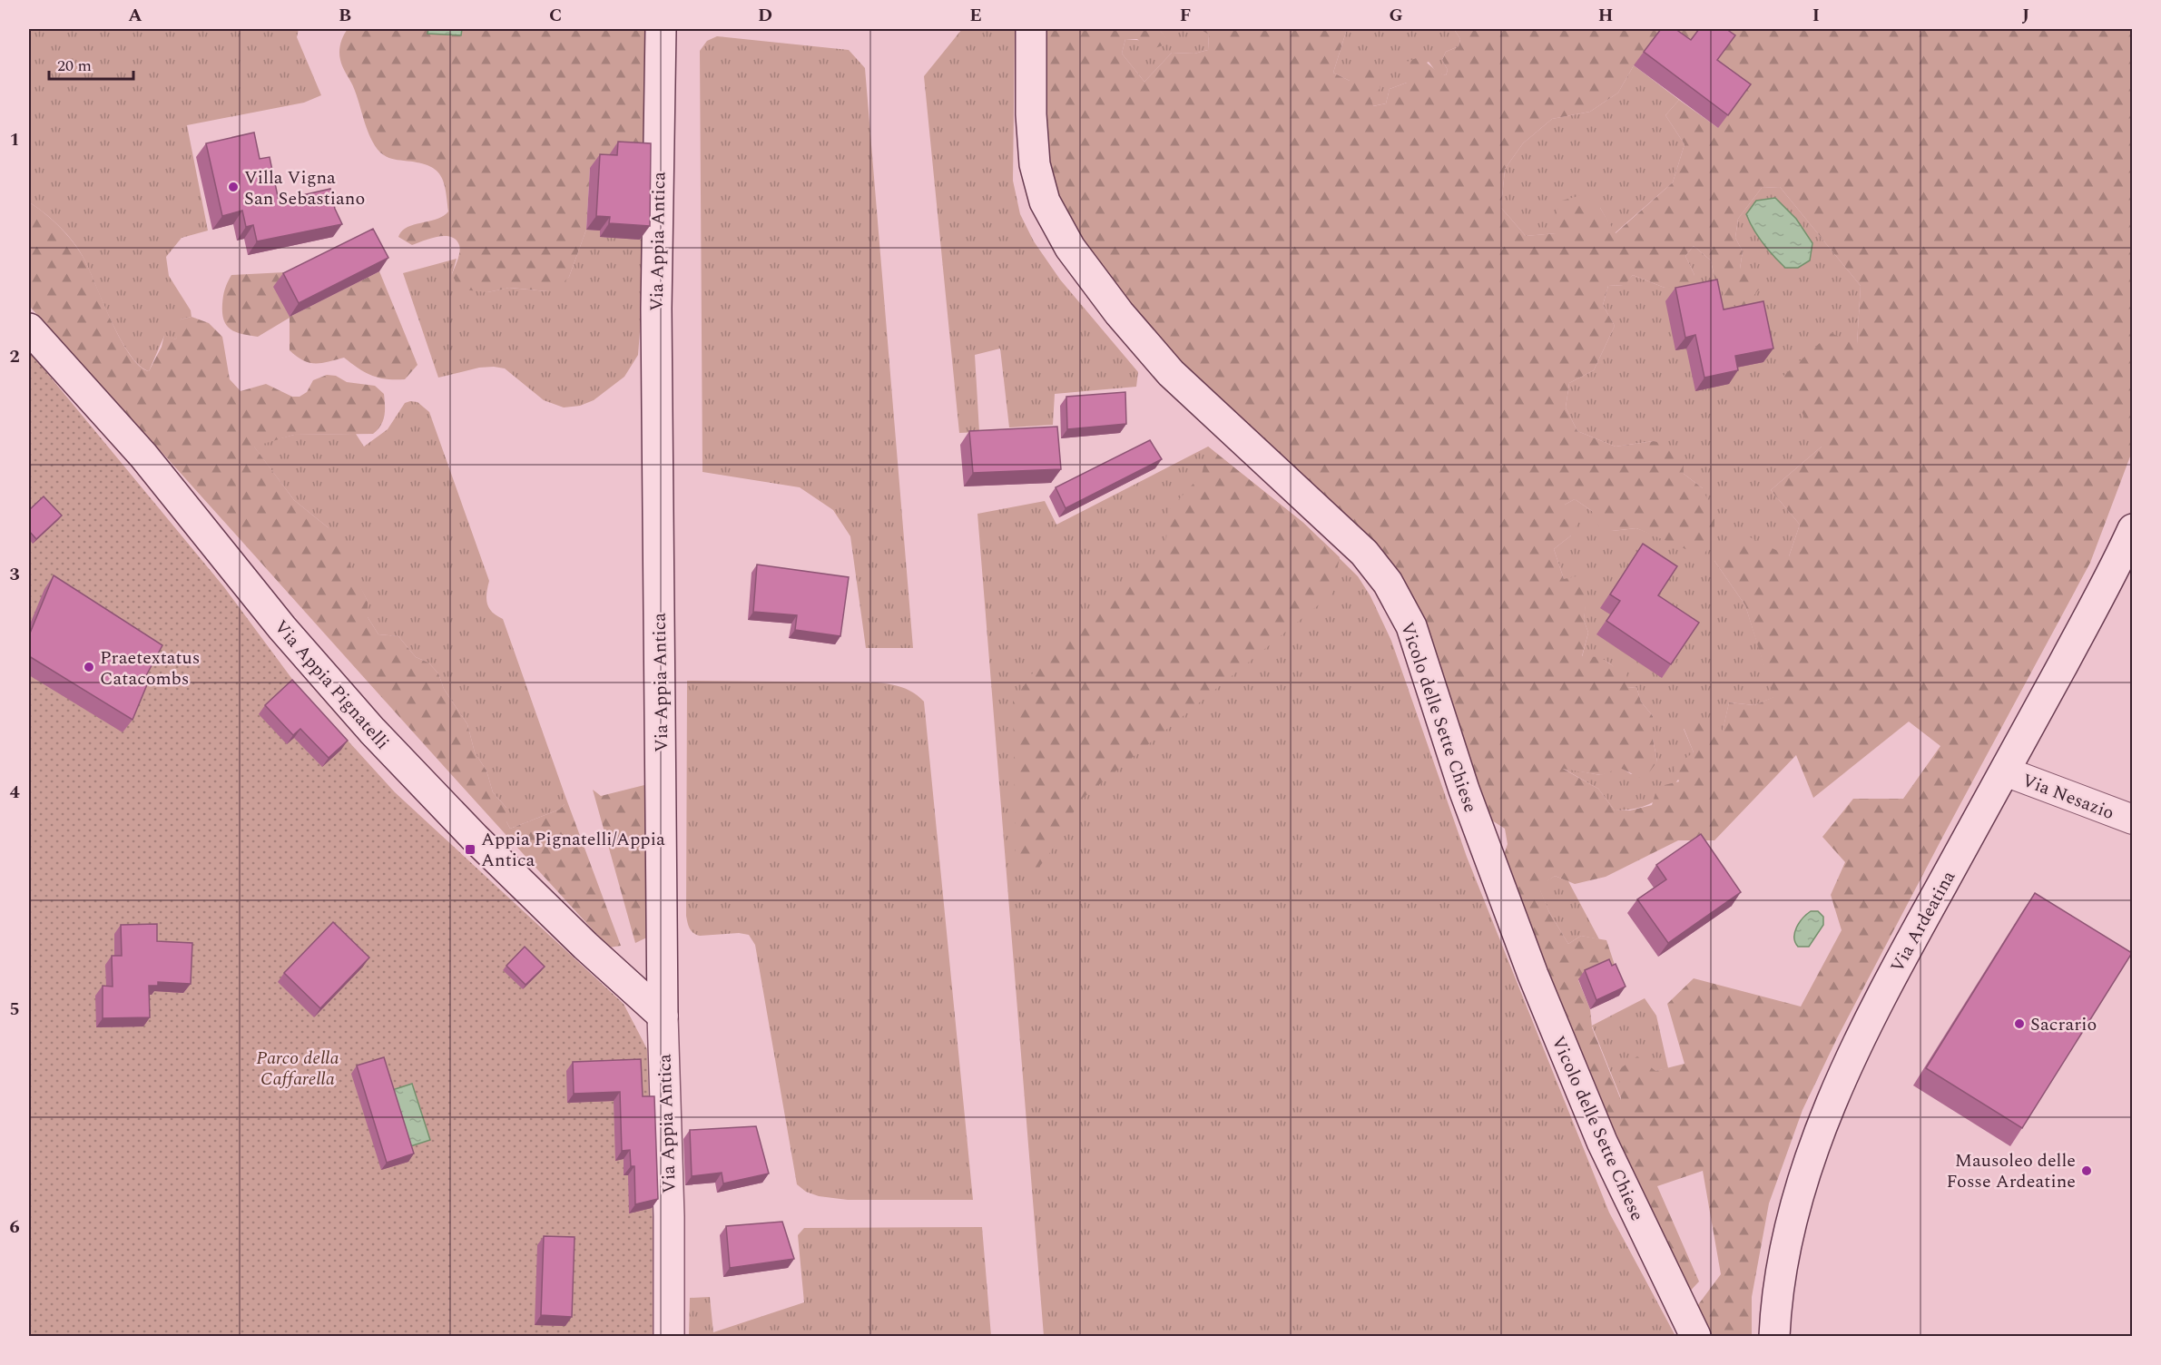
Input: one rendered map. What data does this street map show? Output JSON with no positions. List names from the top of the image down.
{
  "streets": {
    "main road": [
      "Via Appia Antica",
      "Via Appia Pignatelli",
      "Vicolo delle Sette Chiese",
      "Via Ardeatina"
    ],
    "street": ["Via Nesazio"]
  },
  "crossings": [
    ["Via Appia Antica", "Via Appia Pignatelli"],
    ["Via Nesazio", "Via Ardeatina"]
  ],
  "parks": ["Parco della Caffarella"],
  "places": {
    "other": [
      "Villa Vigna San Sebastiano",
      "Praetextatus Catacombs",
      "Sacrario",
      "Mausoleo delle Fosse Ardeatine"
    ],
    "transit": ["Appia Pignatelli/Appia Antica"]
  },
  "scale_bar": "20 m",
  "grid": {
    "columns": [
      "A",
      "B",
      "C",
      "D",
      "E",
      "F",
      "G",
      "H",
      "I",
      "J"
    ],
    "rows": [
      "1",
      "2",
      "3",
      "4",
      "5",
      "6"
    ]
  }
}
